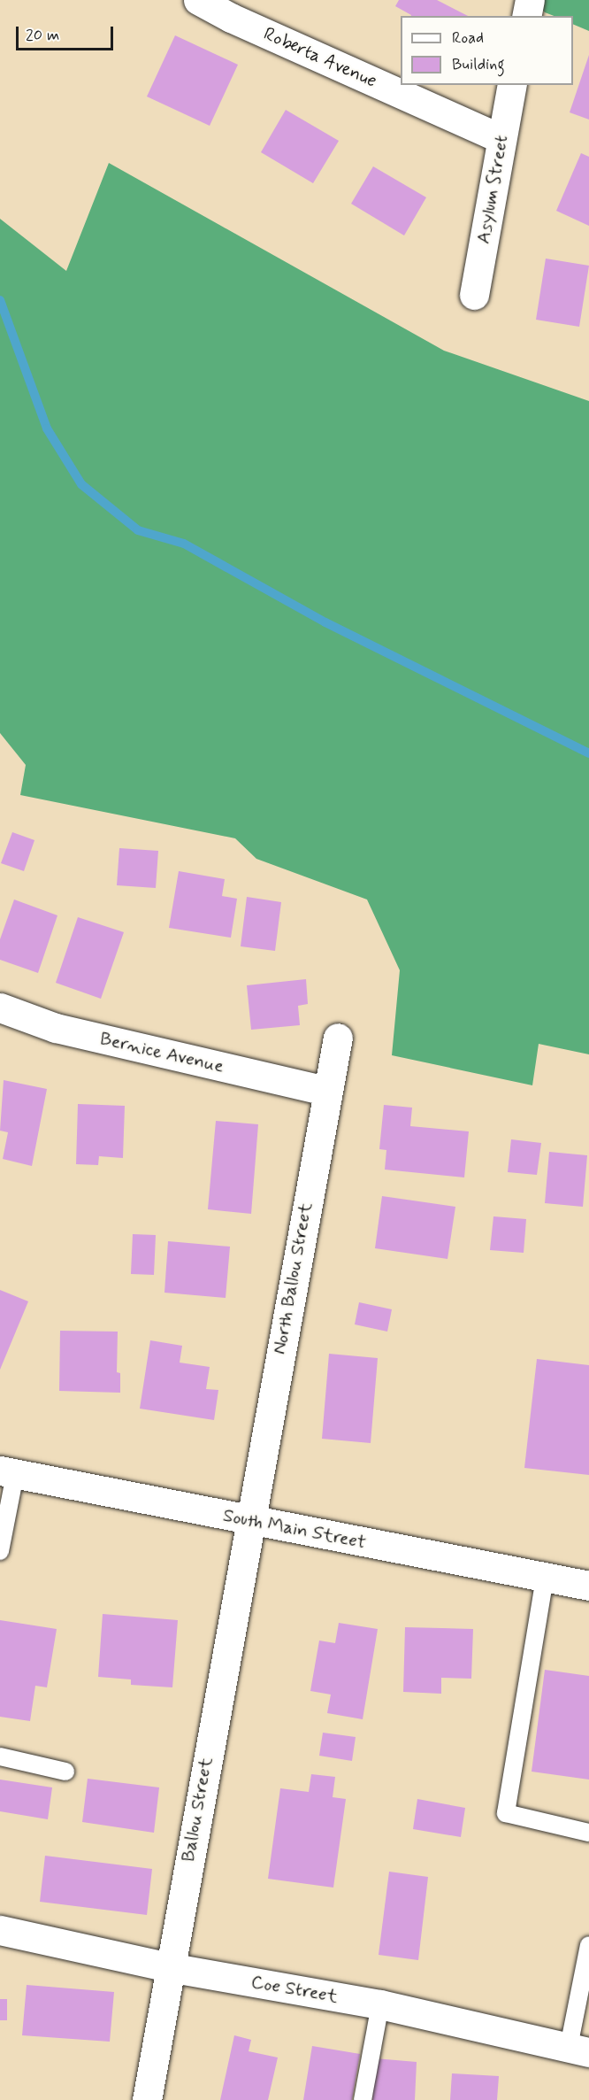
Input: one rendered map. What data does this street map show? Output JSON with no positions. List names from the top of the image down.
{
  "streets": {
    "street": [
      "Roberta Avenue",
      "Asylum Street",
      "Bernice Avenue",
      "North Ballou Street",
      "South Main Street",
      "Ballou Street",
      "Coe Street"
    ]
  },
  "crossings": [
    ["Roberta Avenue", "Asylum Street"],
    ["Bernice Avenue", "North Ballou Street"],
    ["North Ballou Street", "South Main Street"],
    ["North Ballou Street", "Ballou Street"],
    ["South Main Street", "Ballou Street"],
    ["Ballou Street", "Coe Street"]
  ],
  "legend": ["Road", "Building"],
  "scale_bar": "20 m"
}
